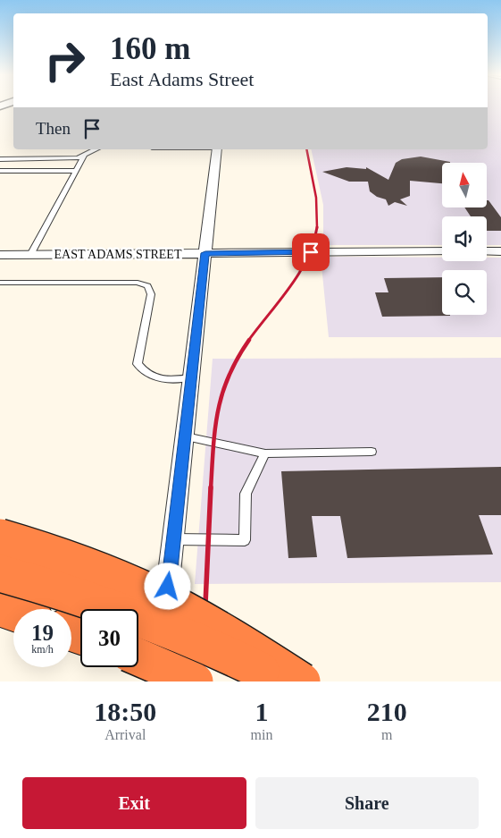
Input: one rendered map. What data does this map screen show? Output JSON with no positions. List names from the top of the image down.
{
  "streets": {
    "street": ["EAST ADAMS STREET"]
  },
  "north": "top",
  "page": {
    "turn": ["160 m", "East Adams Street"],
    "then": "Then",
    "speed": "19 km/h",
    "limit": "30",
    "eta": [
      "18:50",
      "Arrival",
      "1",
      "min",
      "210",
      "m"
    ],
    "buttons": ["Exit", "Share"]
  }
}
